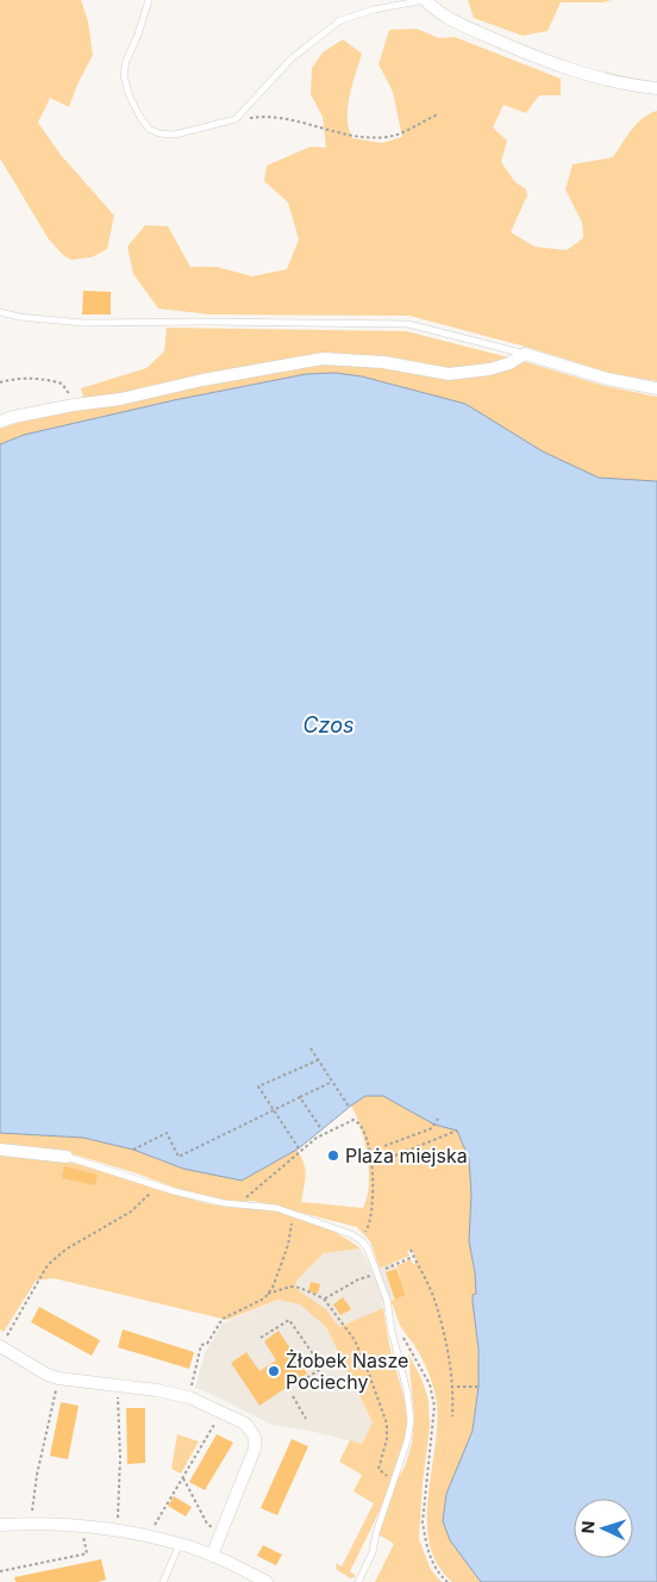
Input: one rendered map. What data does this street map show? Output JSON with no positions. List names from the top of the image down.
{
  "water": ["Czos"],
  "places": ["Plaża miejska", "Żłobek Nasze Pociechy"],
  "north": "left"
}
